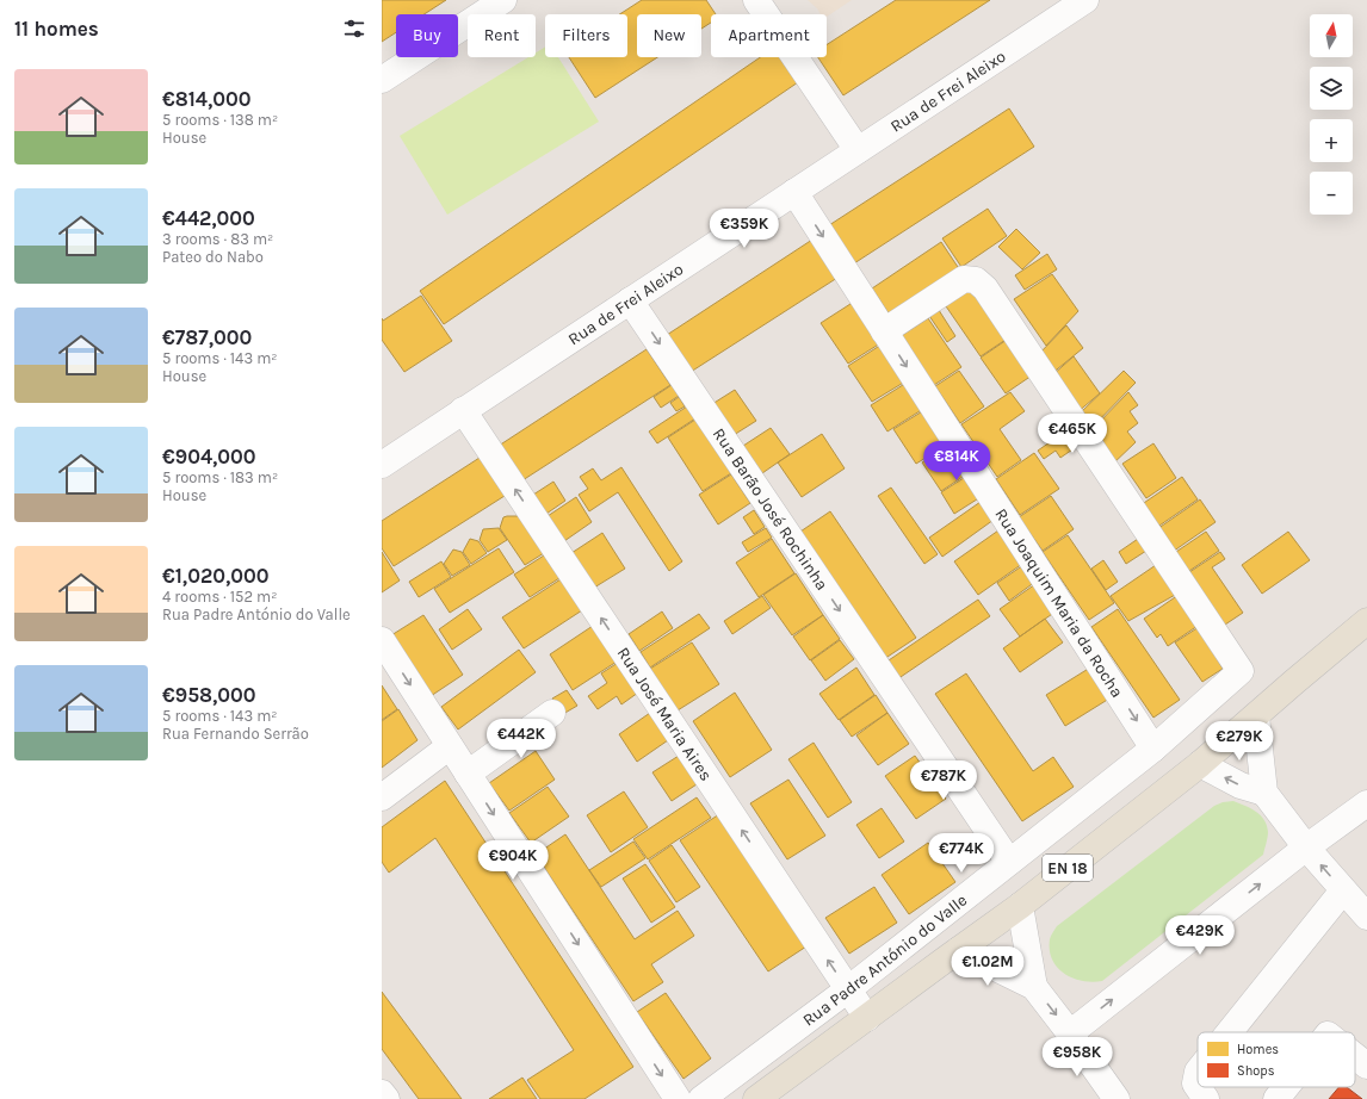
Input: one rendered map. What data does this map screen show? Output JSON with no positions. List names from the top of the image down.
{
  "streets": {
    "main road": ["EN 18"],
    "street": [
      "Rua de Frei Aleixo",
      "Rua Barão José Rochinha",
      "Rua Joaquim Maria da Rocha",
      "Rua José Maria Aires",
      "Rua Padre António do Valle"
    ]
  },
  "crossings": [
    ["Rua de Frei Aleixo", "Rua Barão José Rochinha"],
    ["Rua de Frei Aleixo", "Rua Joaquim Maria da Rocha"],
    ["Rua de Frei Aleixo", "Rua José Maria Aires"],
    ["Rua Barão José Rochinha", "Rua Padre António do Valle"],
    ["Rua Joaquim Maria da Rocha", "Rua Padre António do Valle"],
    ["Rua José Maria Aires", "EN 18"],
    ["Rua José Maria Aires", "Rua Padre António do Valle"]
  ],
  "one_way": ["Rua Barão José Rochinha", "Rua Joaquim Maria da Rocha"],
  "legend": ["Homes", "Shops"],
  "north": "top",
  "page": {
    "heading": "11 homes",
    "map_buttons": ["+", "−"],
    "chip": [
      "Buy",
      "Rent",
      "Filters",
      "New",
      "Apartment"
    ],
    "list": [
      {
        "name": "€814,000",
        "note": "5 rooms · 138 m² · House"
      },
      {
        "name": "€442,000",
        "note": "3 rooms · 83 m² · Pateo do Nabo"
      },
      {
        "name": "€787,000",
        "note": "5 rooms · 143 m² · House"
      },
      {
        "name": "€904,000",
        "note": "5 rooms · 183 m² · House"
      },
      {
        "name": "€1,020,000",
        "note": "4 rooms · 152 m² · Rua Padre António do Valle"
      },
      {
        "name": "€958,000",
        "note": "5 rooms · 143 m² · Rua Fernando Serrão"
      }
    ],
    "price": [
      "€359K",
      "€465K",
      "€814K",
      "€442K",
      "€279K",
      "€787K",
      "€774K",
      "€904K",
      "€429K",
      "€1.02M",
      "€958K"
    ]
  }
}
